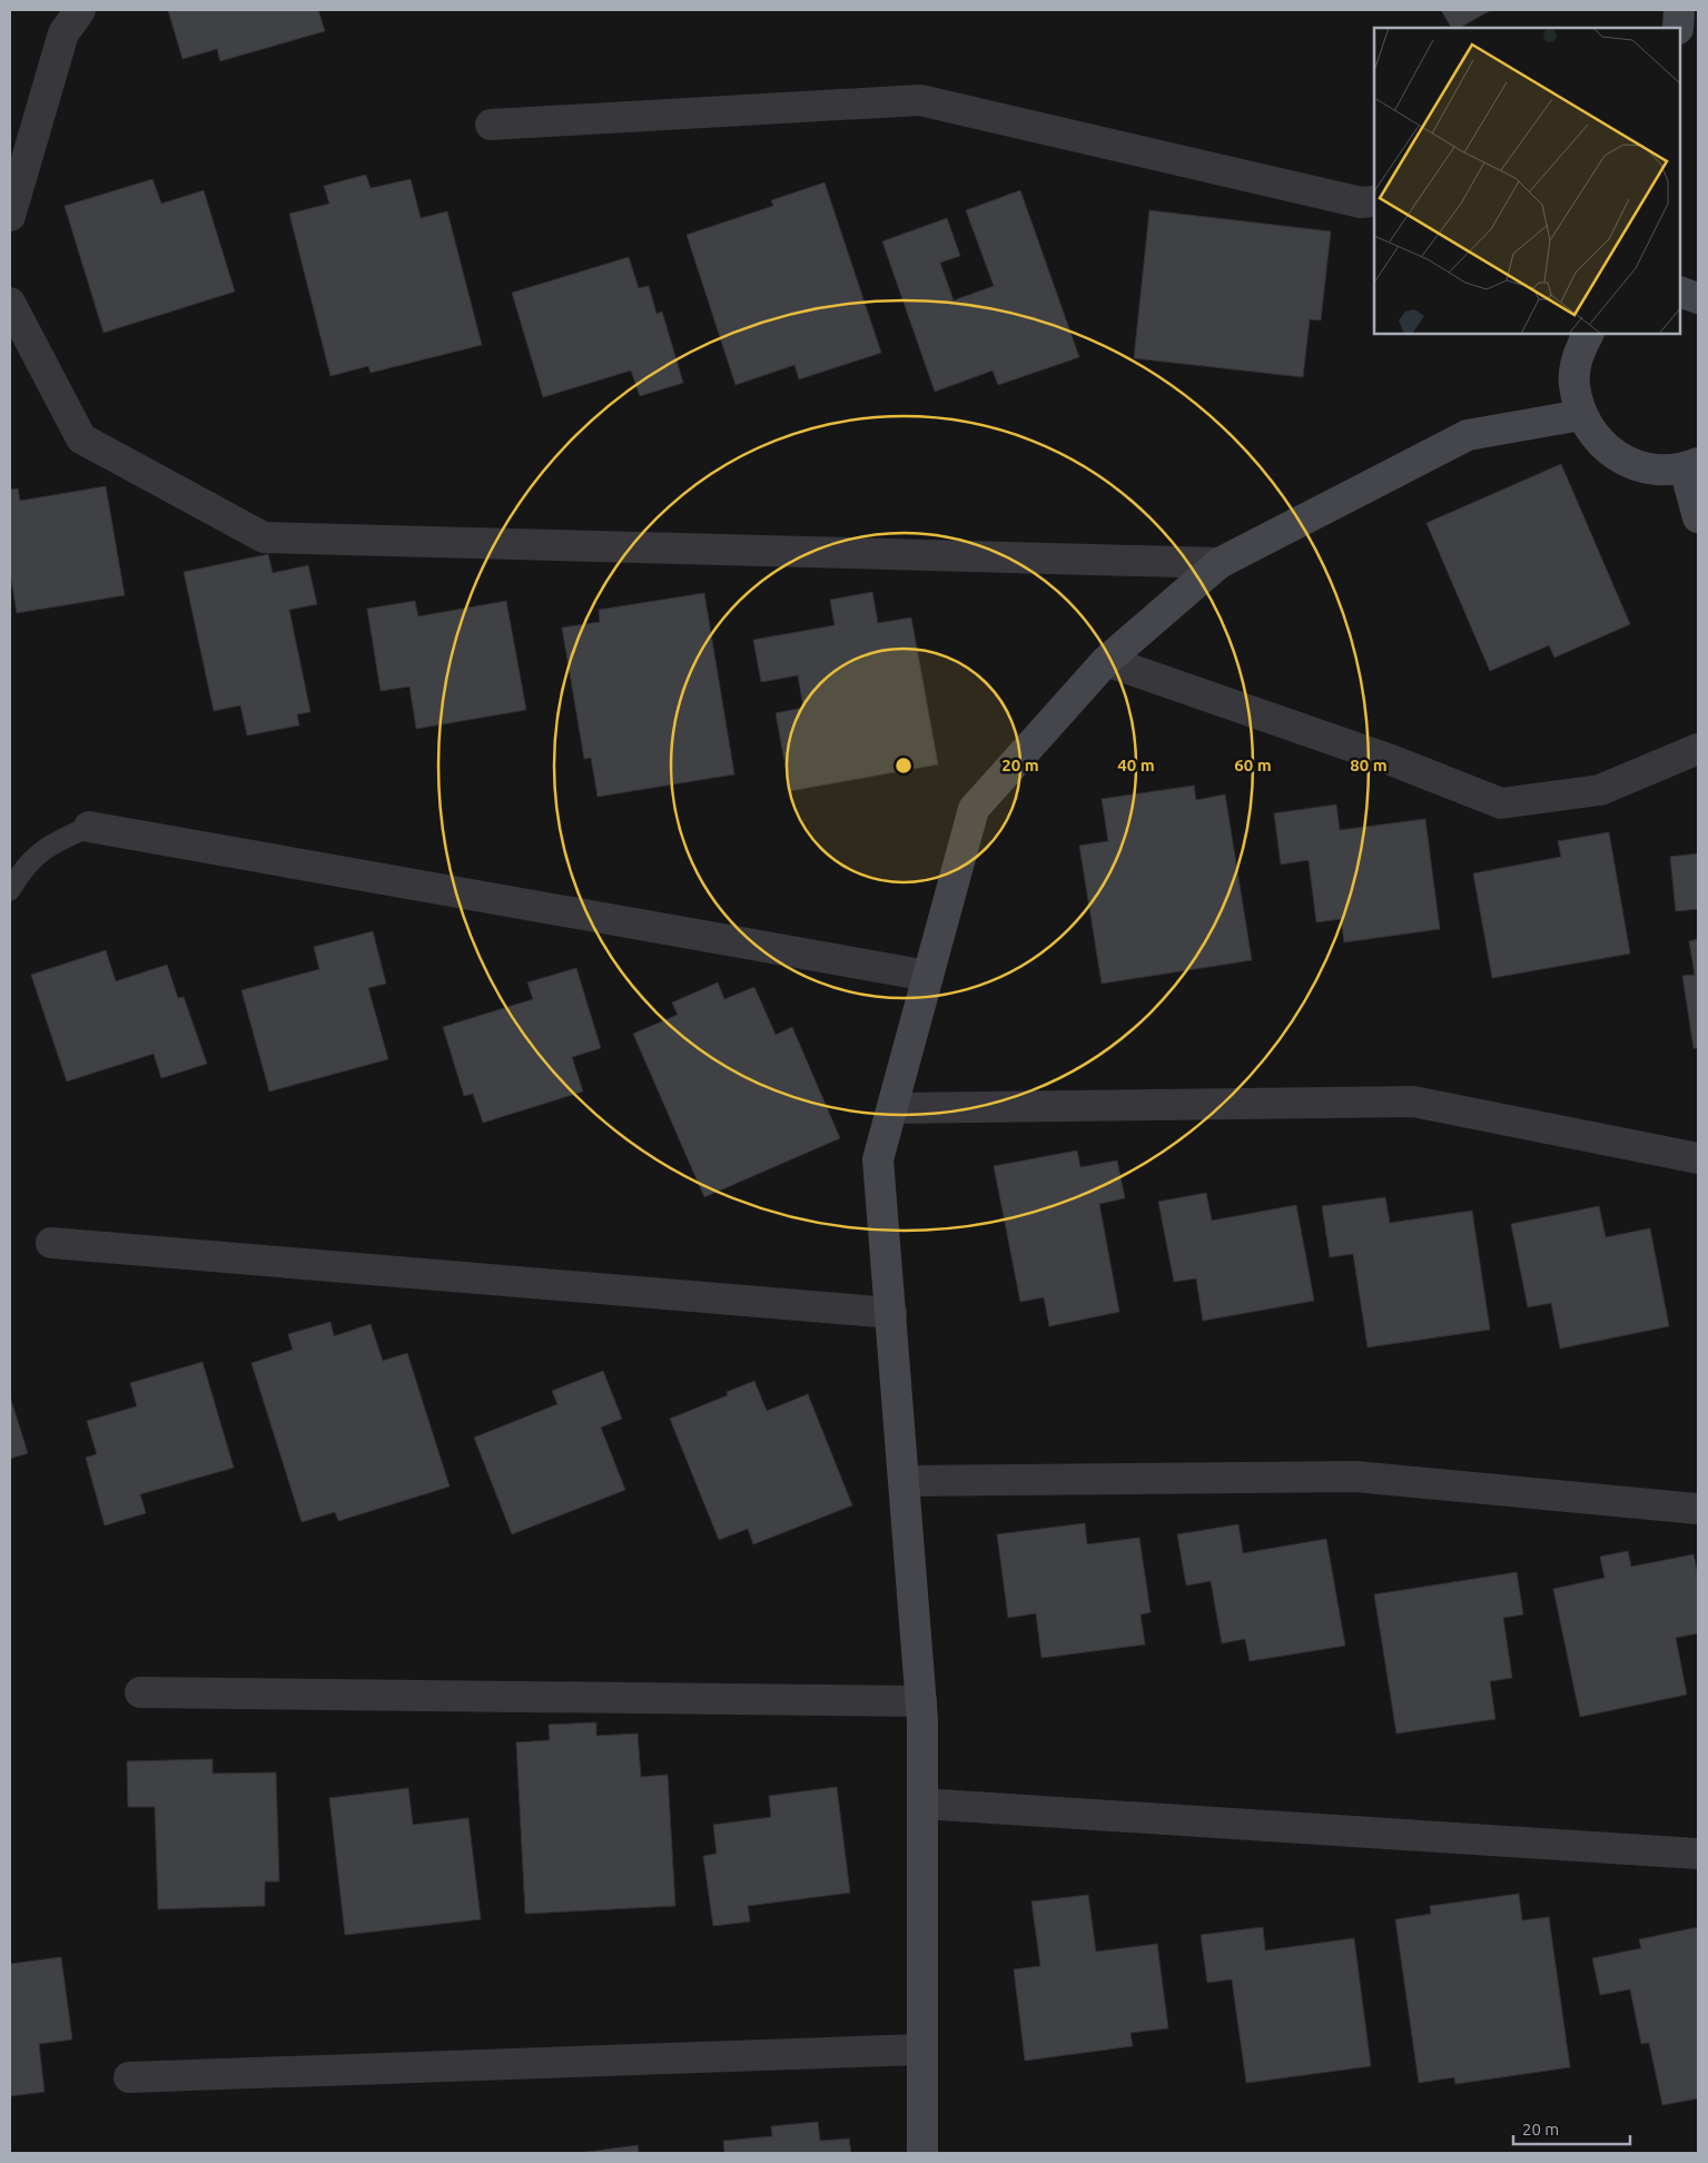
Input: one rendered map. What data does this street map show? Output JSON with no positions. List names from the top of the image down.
{
  "scale_bar": "20 m",
  "rings": [
    "20 m",
    "40 m",
    "60 m",
    "80 m"
  ]
}
